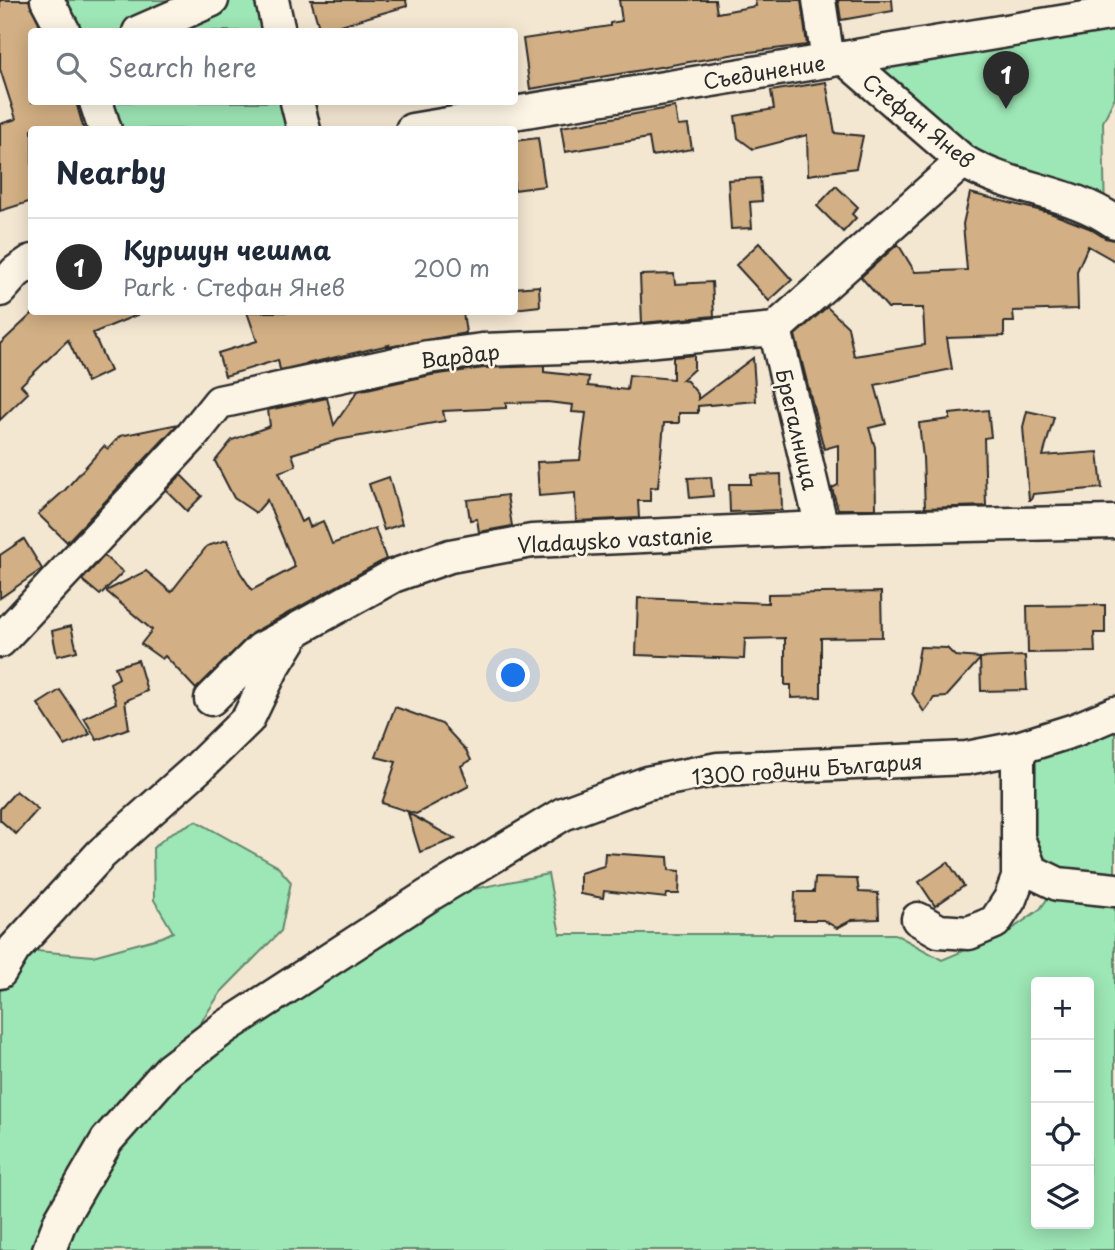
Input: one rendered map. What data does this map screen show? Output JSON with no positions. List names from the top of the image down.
{
  "streets": {
    "street": [
      "Съединение",
      "Стефан Янев",
      "Вардар",
      "Брегалница",
      "Vladaysko vastanie",
      "1300 години България"
    ]
  },
  "crossings": [
    ["Съединение", "Стефан Янев"],
    ["Вардар", "Брегалница"],
    ["Брегалница", "Vladaysko vastanie"]
  ],
  "page": {
    "search": "Search here",
    "pins": "1",
    "heading": "Nearby",
    "list": [
      {
        "mark": "1",
        "name": "Куршун чешма",
        "note": "Park · Стефан Янев",
        "value": "200 m"
      }
    ],
    "map_buttons": ["+", "−"]
  }
}
